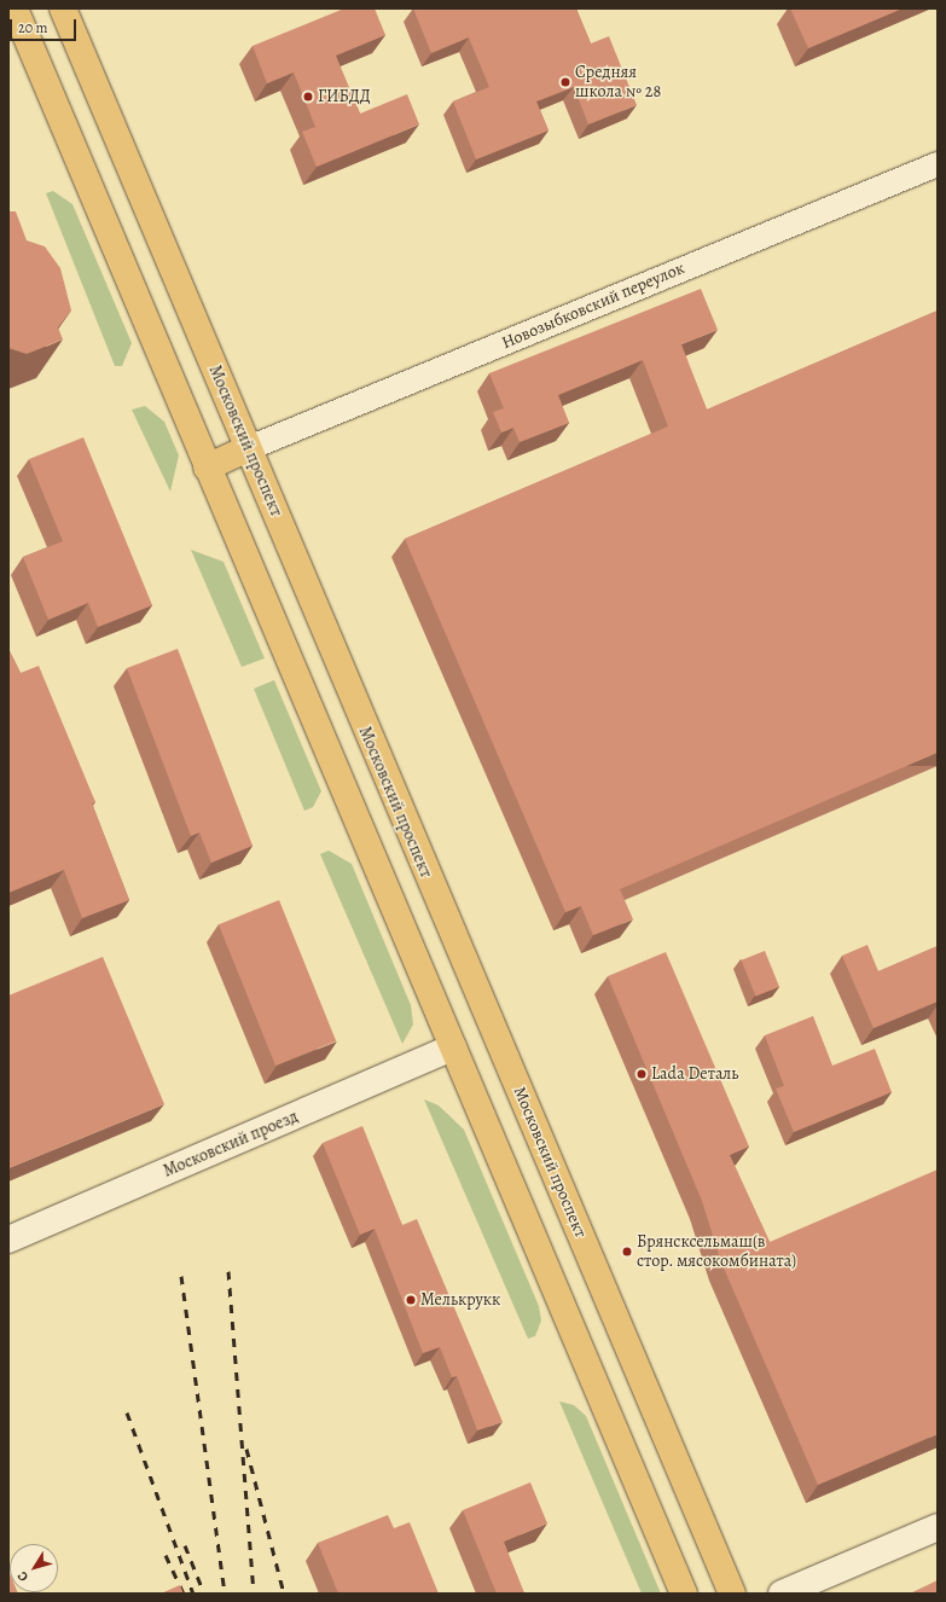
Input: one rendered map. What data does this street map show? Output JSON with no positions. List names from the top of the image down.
{
  "streets": {
    "main road": ["Московский проспект"],
    "street": ["Новозыбковский переулок", "Московский проезд"]
  },
  "crossings": [
    ["Новозыбковский переулок", "Московский проспект"]
  ],
  "places": [
    "Средняя школа № 28",
    "ГИБДД",
    "Lada Dеталь",
    "Брянсксельмаш(в стор. мясокомбината)",
    "Мелькрукк"
  ],
  "scale_bar": "20 m",
  "north": "bottom left"
}
